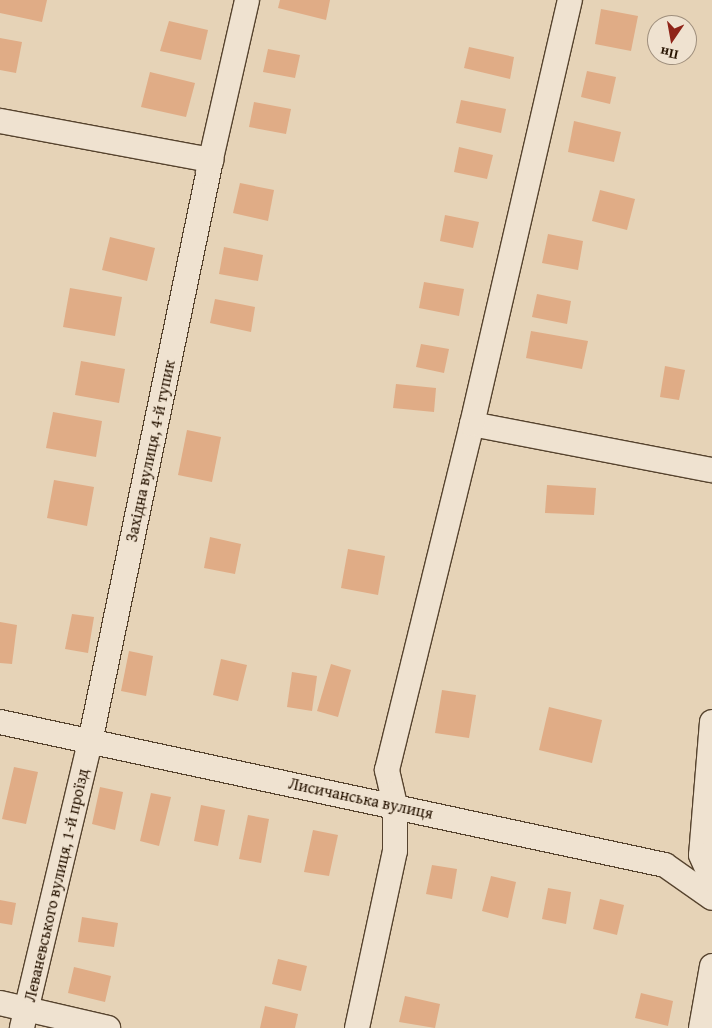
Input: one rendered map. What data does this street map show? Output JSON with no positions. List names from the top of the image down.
{
  "streets": {
    "street": ["Західна вулиця, 4-й тупик", "Лисичанська вулиця", "Леваневського вулиця, 1-й проїзд"]
  },
  "crossings": [
    ["Західна вулиця, 4-й тупик", "Лисичанська вулиця"],
    ["Західна вулиця, 4-й тупик", "Леваневського вулиця, 1-й проїзд"],
    ["Лисичанська вулиця", "Леваневського вулиця, 1-й проїзд"]
  ],
  "north": "bottom"
}
